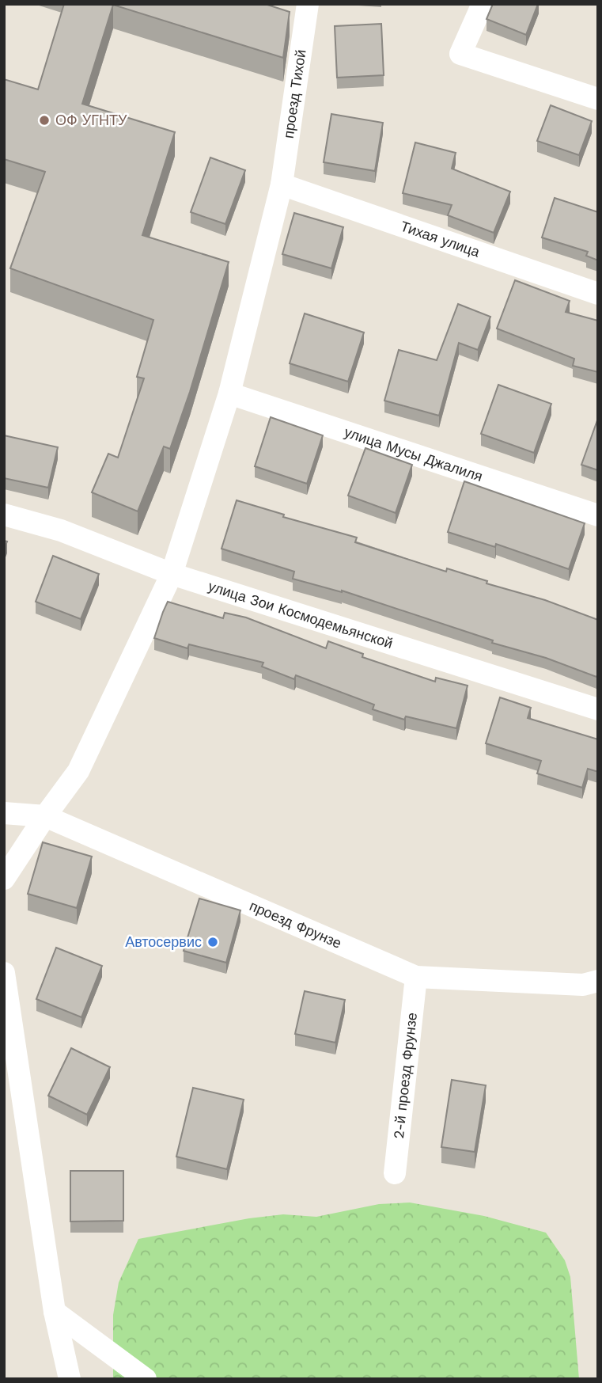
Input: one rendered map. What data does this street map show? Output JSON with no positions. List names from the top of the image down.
{
  "streets": {
    "street": [
      "проезд Тихой",
      "Тихая улица",
      "улица Мусы Джалиля",
      "улица Зои Космодемьянской",
      "проезд Фрунзе",
      "2-й проезд Фрунзе"
    ]
  },
  "crossings": [
    ["проезд Тихой", "Тихая улица"],
    ["проезд Тихой", "улица Мусы Джалиля"],
    ["проезд Тихой", "улица Зои Космодемьянской"],
    ["проезд Тихой", "проезд Фрунзе"],
    ["проезд Фрунзе", "2-й проезд Фрунзе"]
  ],
  "places": ["ОФ УГНТУ", "Автосервис"]
}
